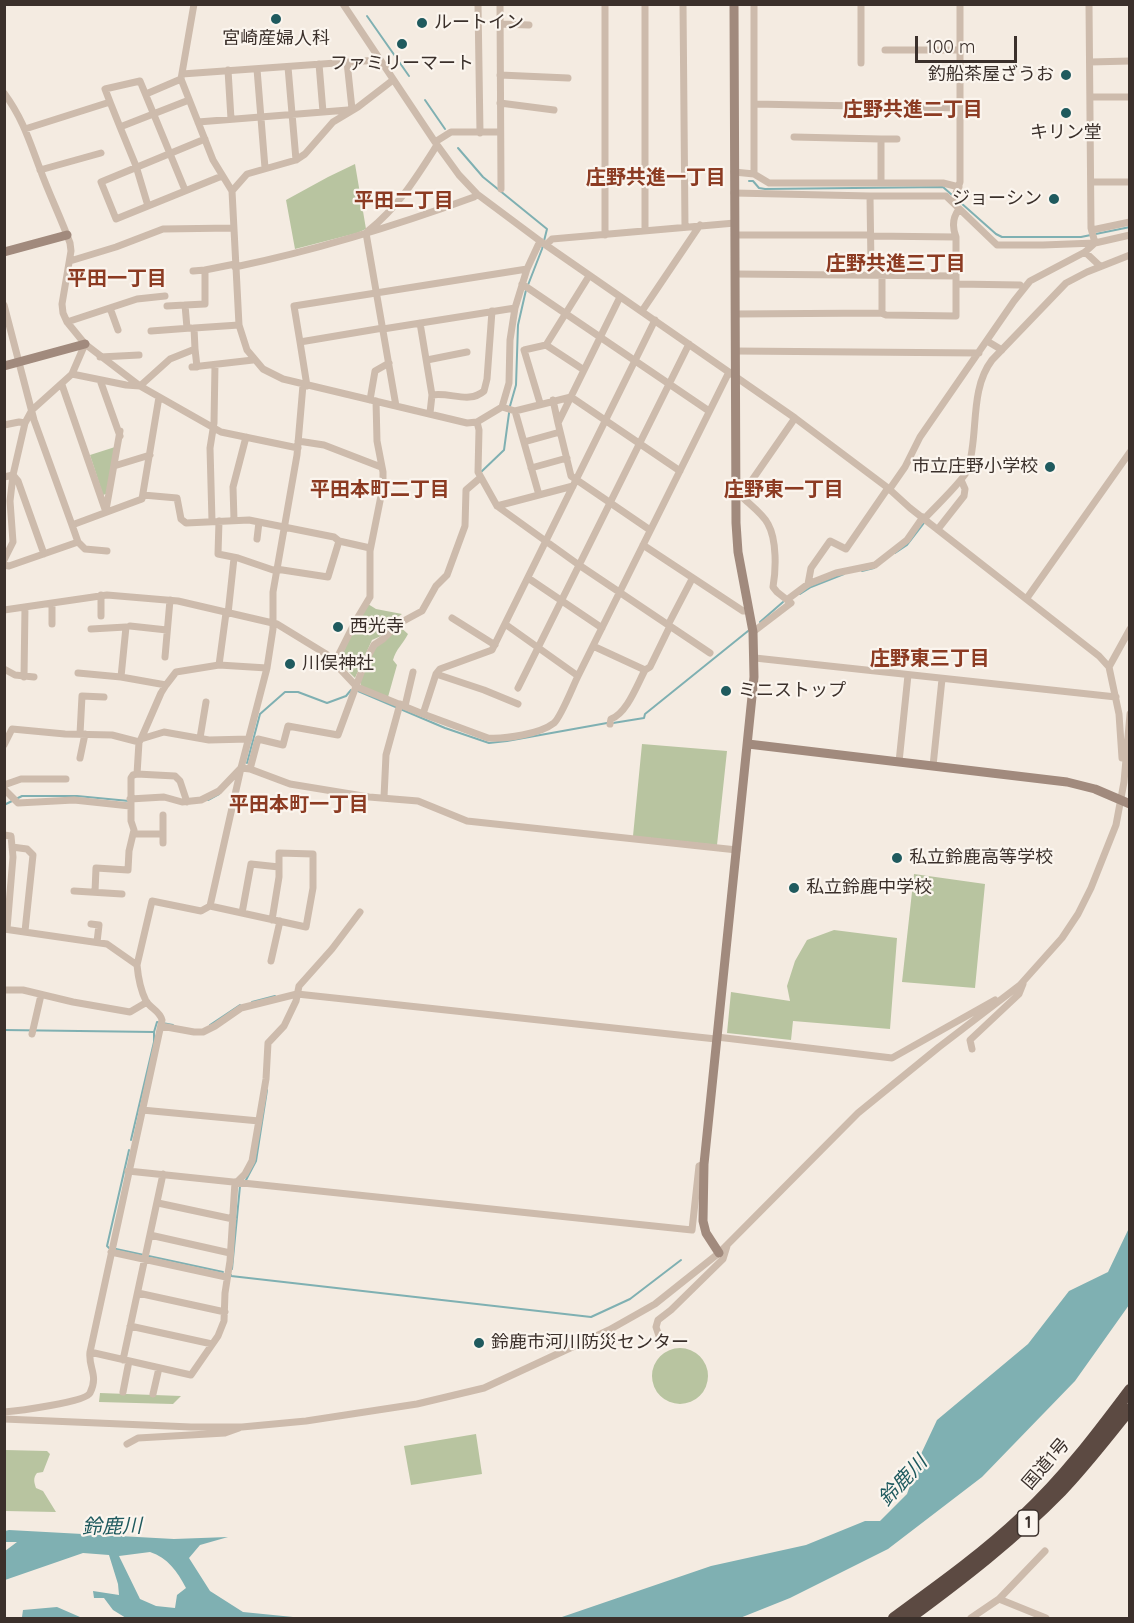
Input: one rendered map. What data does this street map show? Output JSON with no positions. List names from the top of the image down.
{
  "streets": {
    "highway": ["国道1号", "1"]
  },
  "districts": [
    "庄野共進二丁目",
    "庄野共進一丁目",
    "平田二丁目",
    "庄野共進三丁目",
    "平田一丁目",
    "平田本町二丁目",
    "庄野東一丁目",
    "庄野東三丁目",
    "平田本町一丁目"
  ],
  "water": ["鈴鹿川"],
  "places": [
    "宮崎産婦人科",
    "ルートイン",
    "ファミリーマート",
    "釣船茶屋ざうお",
    "キリン堂",
    "ジョーシン",
    "市立庄野小学校",
    "西光寺",
    "川俣神社",
    "ミニストップ",
    "私立鈴鹿高等学校",
    "私立鈴鹿中学校",
    "鈴鹿市河川防災センター"
  ],
  "scale_bar": "100 m"
}
